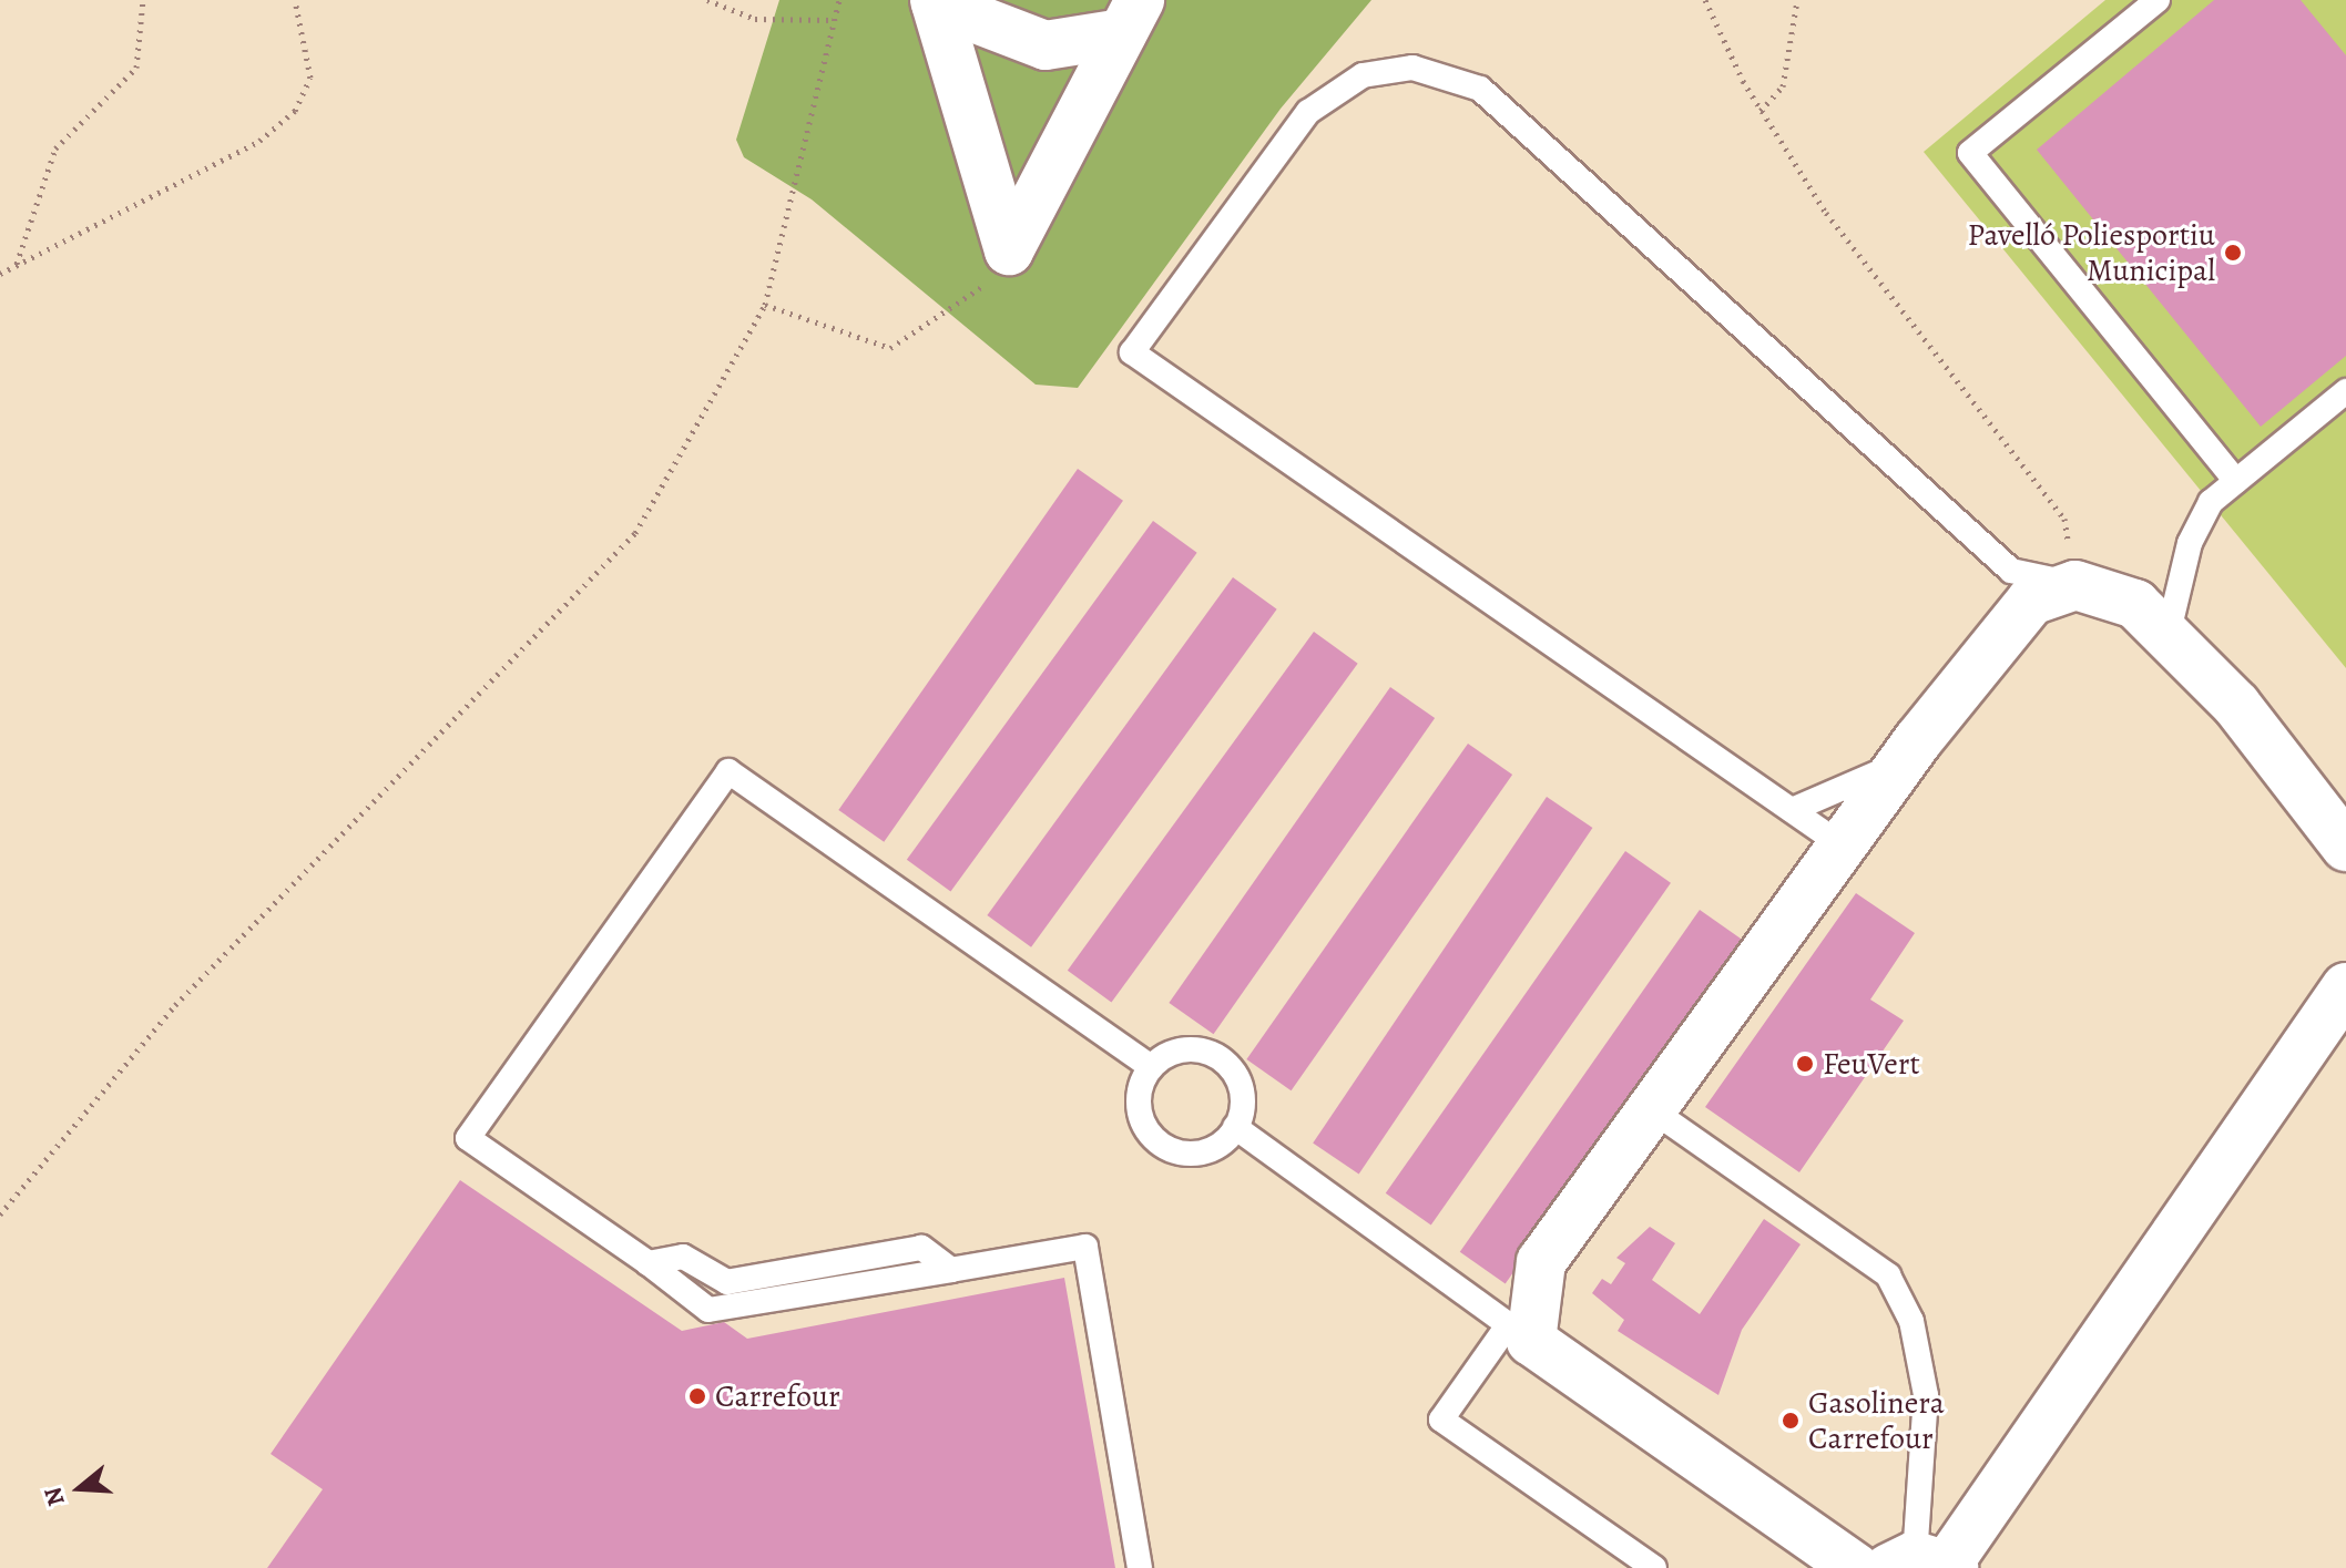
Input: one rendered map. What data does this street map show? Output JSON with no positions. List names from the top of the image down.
{
  "places": [
    "Pavelló Poliesportiu Municipal",
    "FeuVert",
    "Carrefour",
    "Gasolinera Carrefour"
  ],
  "north": "left"
}
